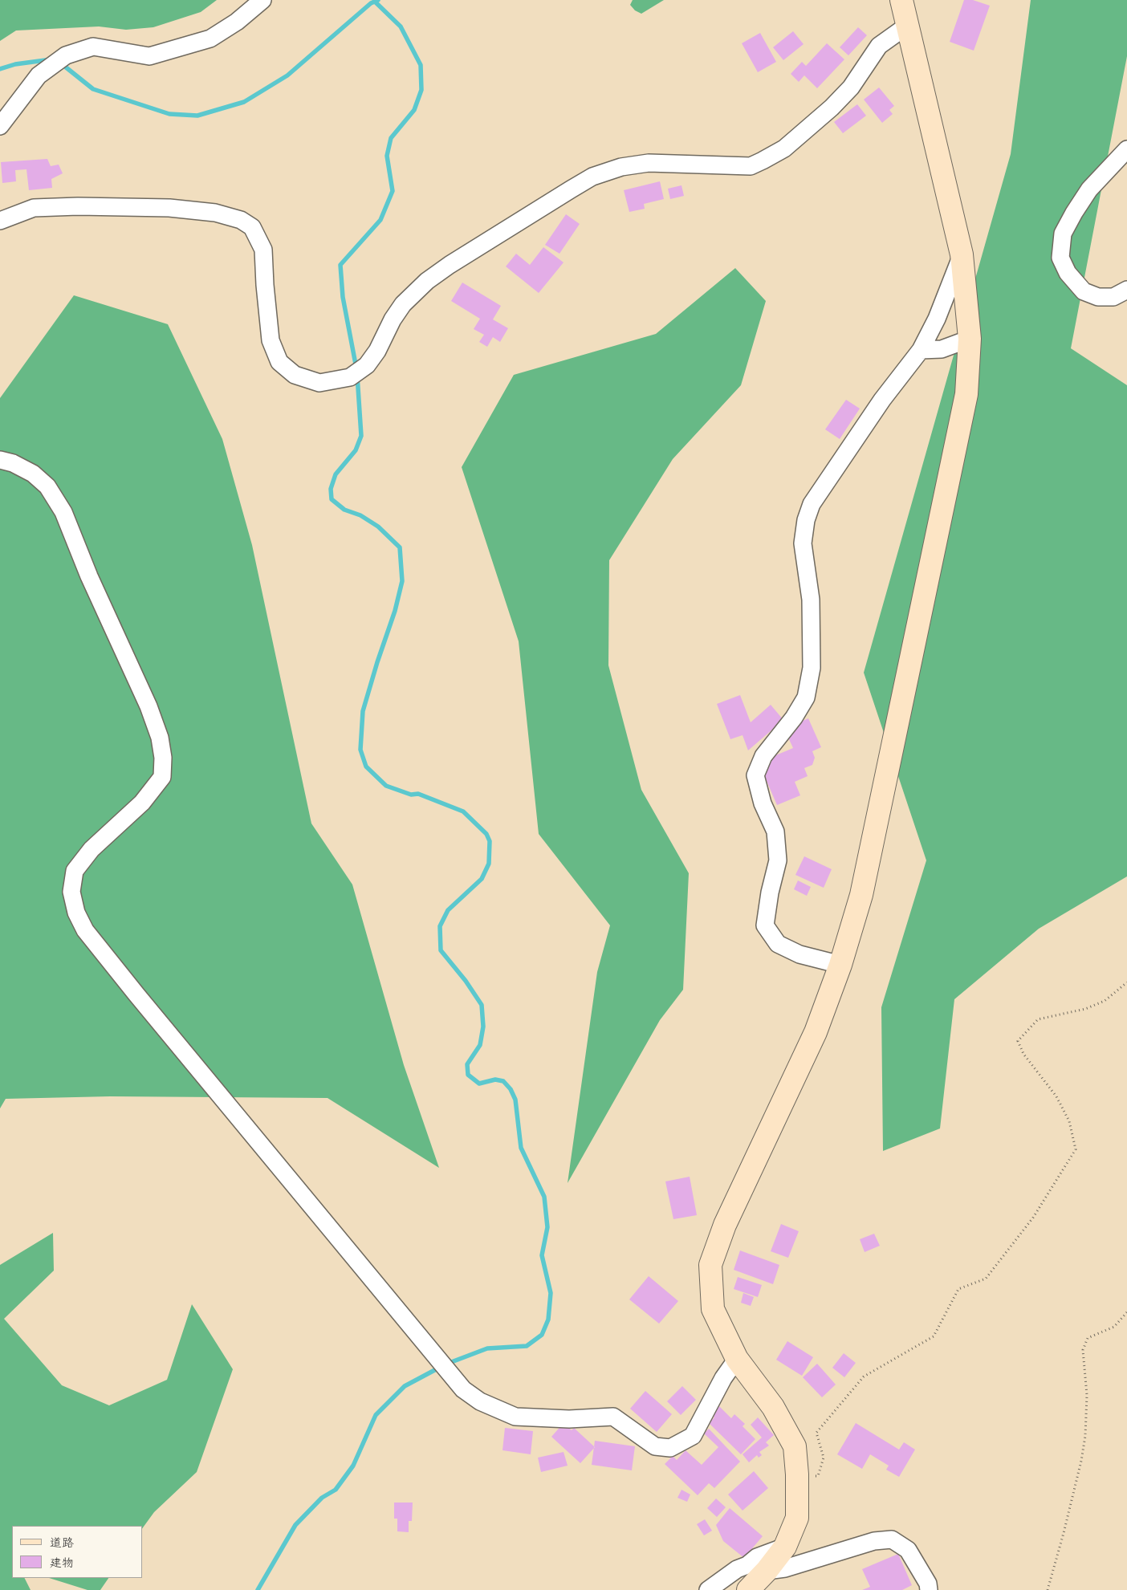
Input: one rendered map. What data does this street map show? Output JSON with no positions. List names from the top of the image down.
{
  "legend": ["道路", "建物"]
}
